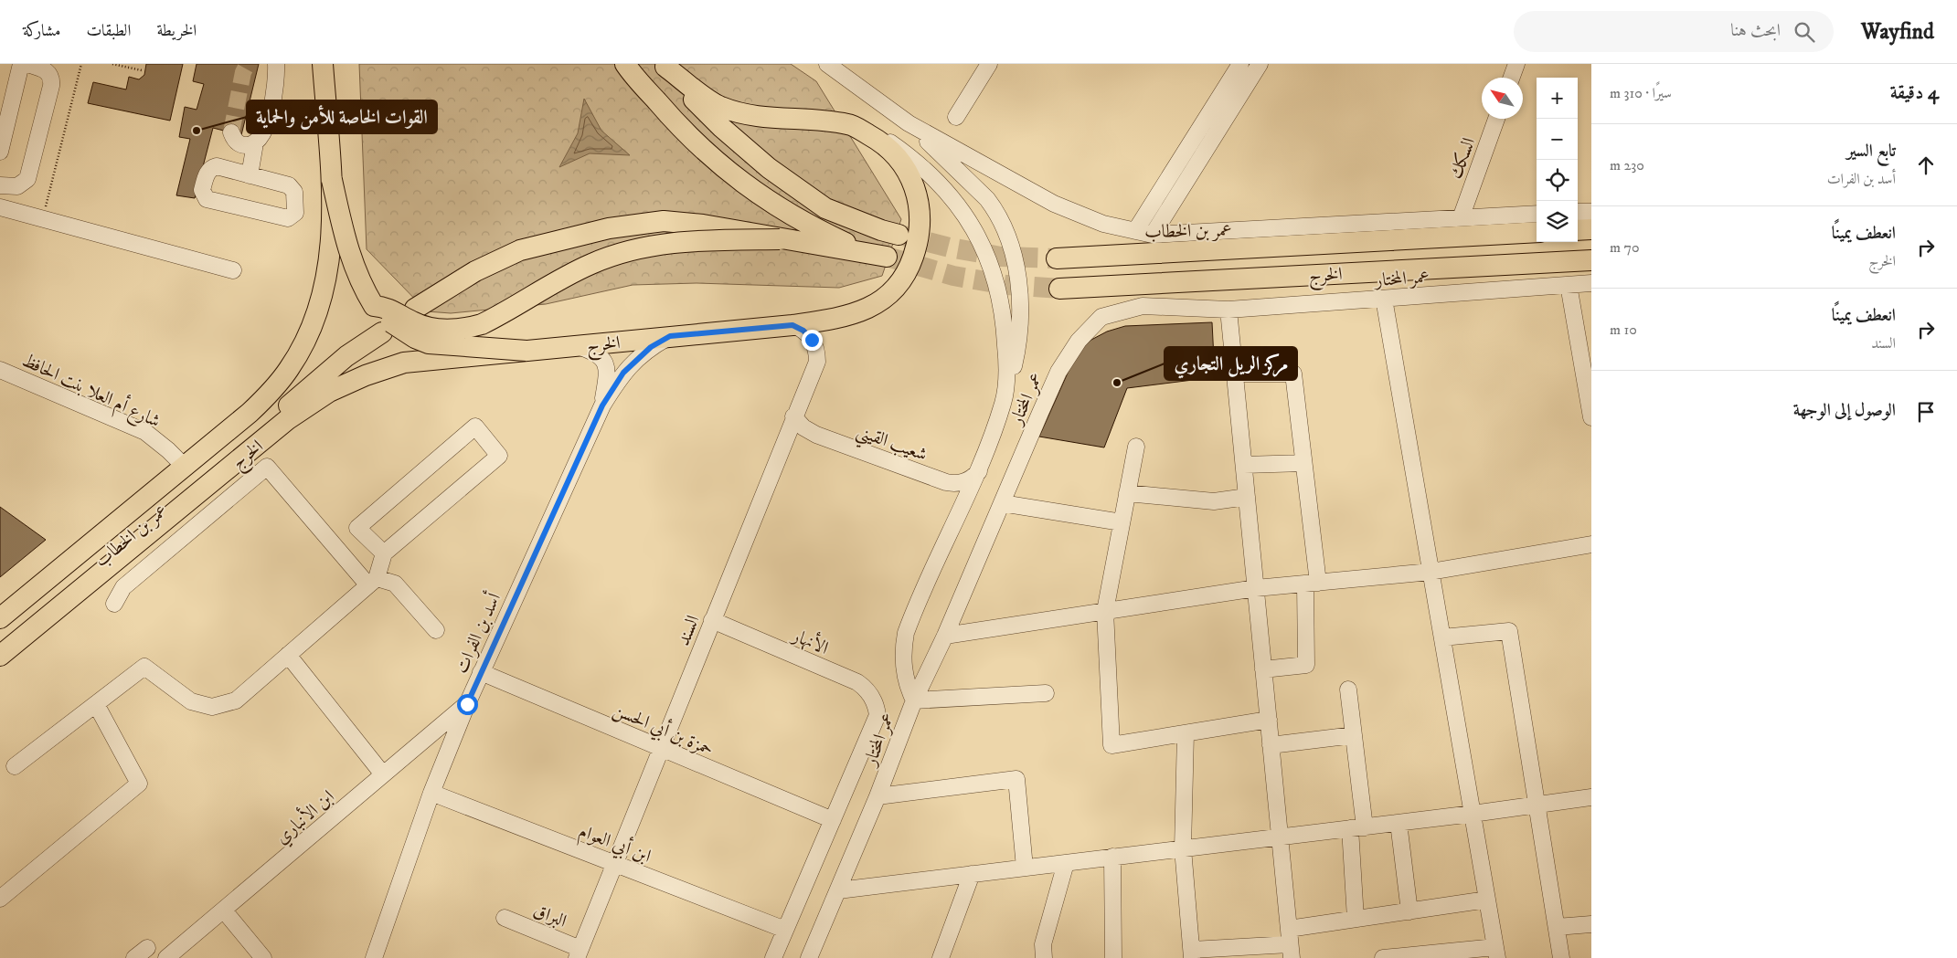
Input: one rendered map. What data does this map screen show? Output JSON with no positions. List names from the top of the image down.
{
  "streets": {
    "main road": ["عمر بن الخطاب", "الخرج"],
    "street": [
      "السكك",
      "عمر المختار",
      "شارع أم العلا بنت الحافظ",
      "شعيب القيني",
      "السند",
      "أسد بن الفرات",
      "الأنهار",
      "حمزة بن أبي الحسن",
      "ابن الأنباري",
      "ابن أبي العوام",
      "البراق"
    ]
  },
  "crossings": [
    ["السكك", "عمر بن الخطاب"],
    ["عمر بن الخطاب", "الخرج"],
    ["الخرج", "السند"],
    ["الخرج", "أسد بن الفرات"],
    ["عمر المختار", "الأنهار"],
    ["عمر المختار", "حمزة بن أبي الحسن"],
    ["عمر المختار", "ابن أبي العوام"],
    ["شعيب القيني", "السند"],
    ["السند", "الأنهار"],
    ["السند", "حمزة بن أبي الحسن"],
    ["السند", "ابن أبي العوام"],
    ["السند", "البراق"],
    ["أسد بن الفرات", "حمزة بن أبي الحسن"],
    ["أسد بن الفرات", "ابن الأنباري"],
    ["أسد بن الفرات", "ابن أبي العوام"]
  ],
  "places": ["القوات الخاصة للأمن والحماية", "مركز الريل التجاري"],
  "north": "top left",
  "page": {
    "header": "Wayfind",
    "search": "ابحث هنا",
    "nav": ["الخريطة", "الطبقات", "مشاركة"],
    "heading": ["4 دقيقة", "سيرًا · 310 m"],
    "map_buttons": ["+", "−"],
    "list": [
      ["تابع السير", "أسد بن الفرات", "230 m"],
      ["انعطف يمينًا", "الخرج", "70 m"],
      ["انعطف يمينًا", "السند", "10 m"],
      "الوصول إلى الوجهة"
    ]
  }
}
